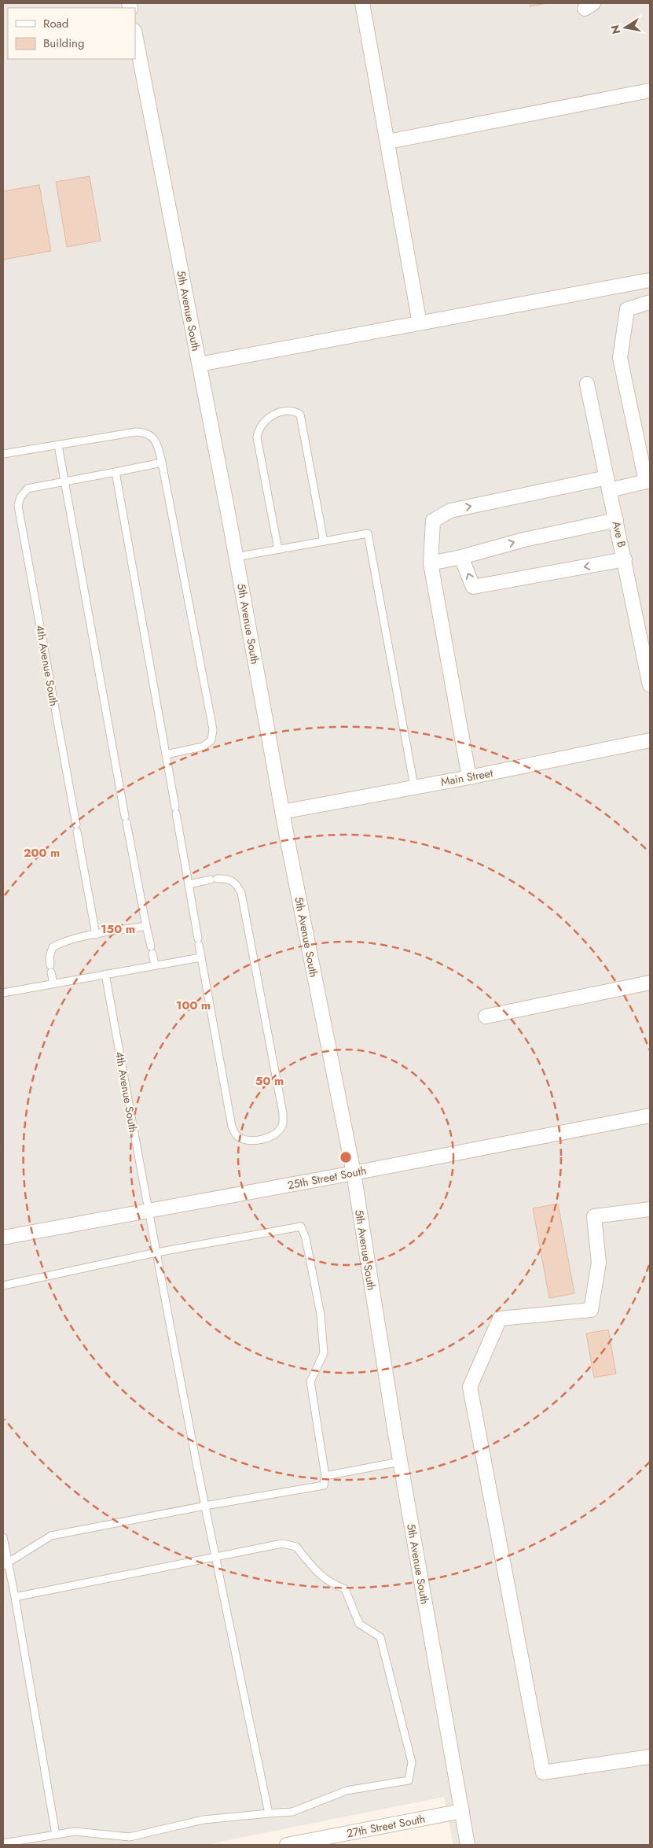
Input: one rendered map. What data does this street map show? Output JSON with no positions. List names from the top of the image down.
{
  "streets": {
    "street": [
      "5th Avenue South",
      "Ave B",
      "Main Street",
      "25th Street South",
      "27th Street South"
    ],
    "lane": ["4th Avenue South"]
  },
  "crossings": [
    ["5th Avenue South", "Main Street"],
    ["5th Avenue South", "25th Street South"],
    ["5th Avenue South", "27th Street South"],
    ["4th Avenue South", "25th Street South"]
  ],
  "legend": ["Road", "Building"],
  "north": "left",
  "rings": [
    "200 m",
    "150 m",
    "100 m",
    "50 m"
  ]
}
